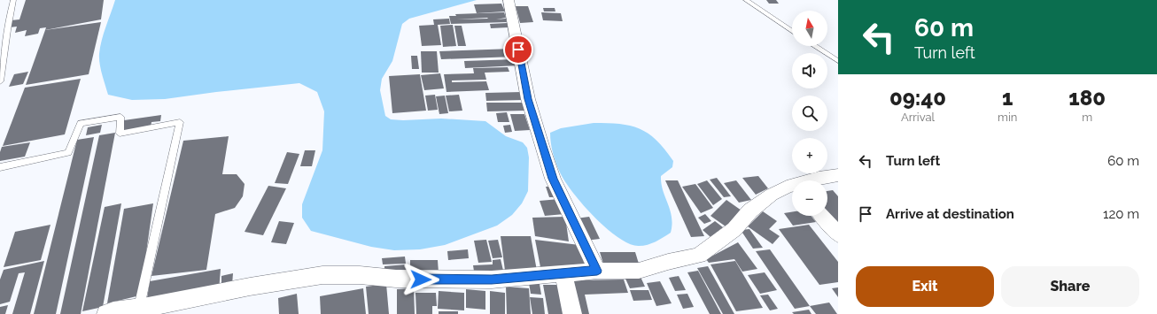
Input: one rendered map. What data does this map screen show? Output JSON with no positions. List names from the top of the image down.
{
  "north": "top",
  "page": {
    "turn": ["60 m", "Turn left"],
    "map_buttons": ["+", "−"],
    "eta": [
      "09:40",
      "Arrival",
      "1",
      "min",
      "180",
      "m"
    ],
    "list": [
      {
        "name": "Turn left",
        "value": "60 m"
      },
      {
        "name": "Arrive at destination",
        "value": "120 m"
      }
    ],
    "buttons": ["Exit", "Share"]
  }
}
